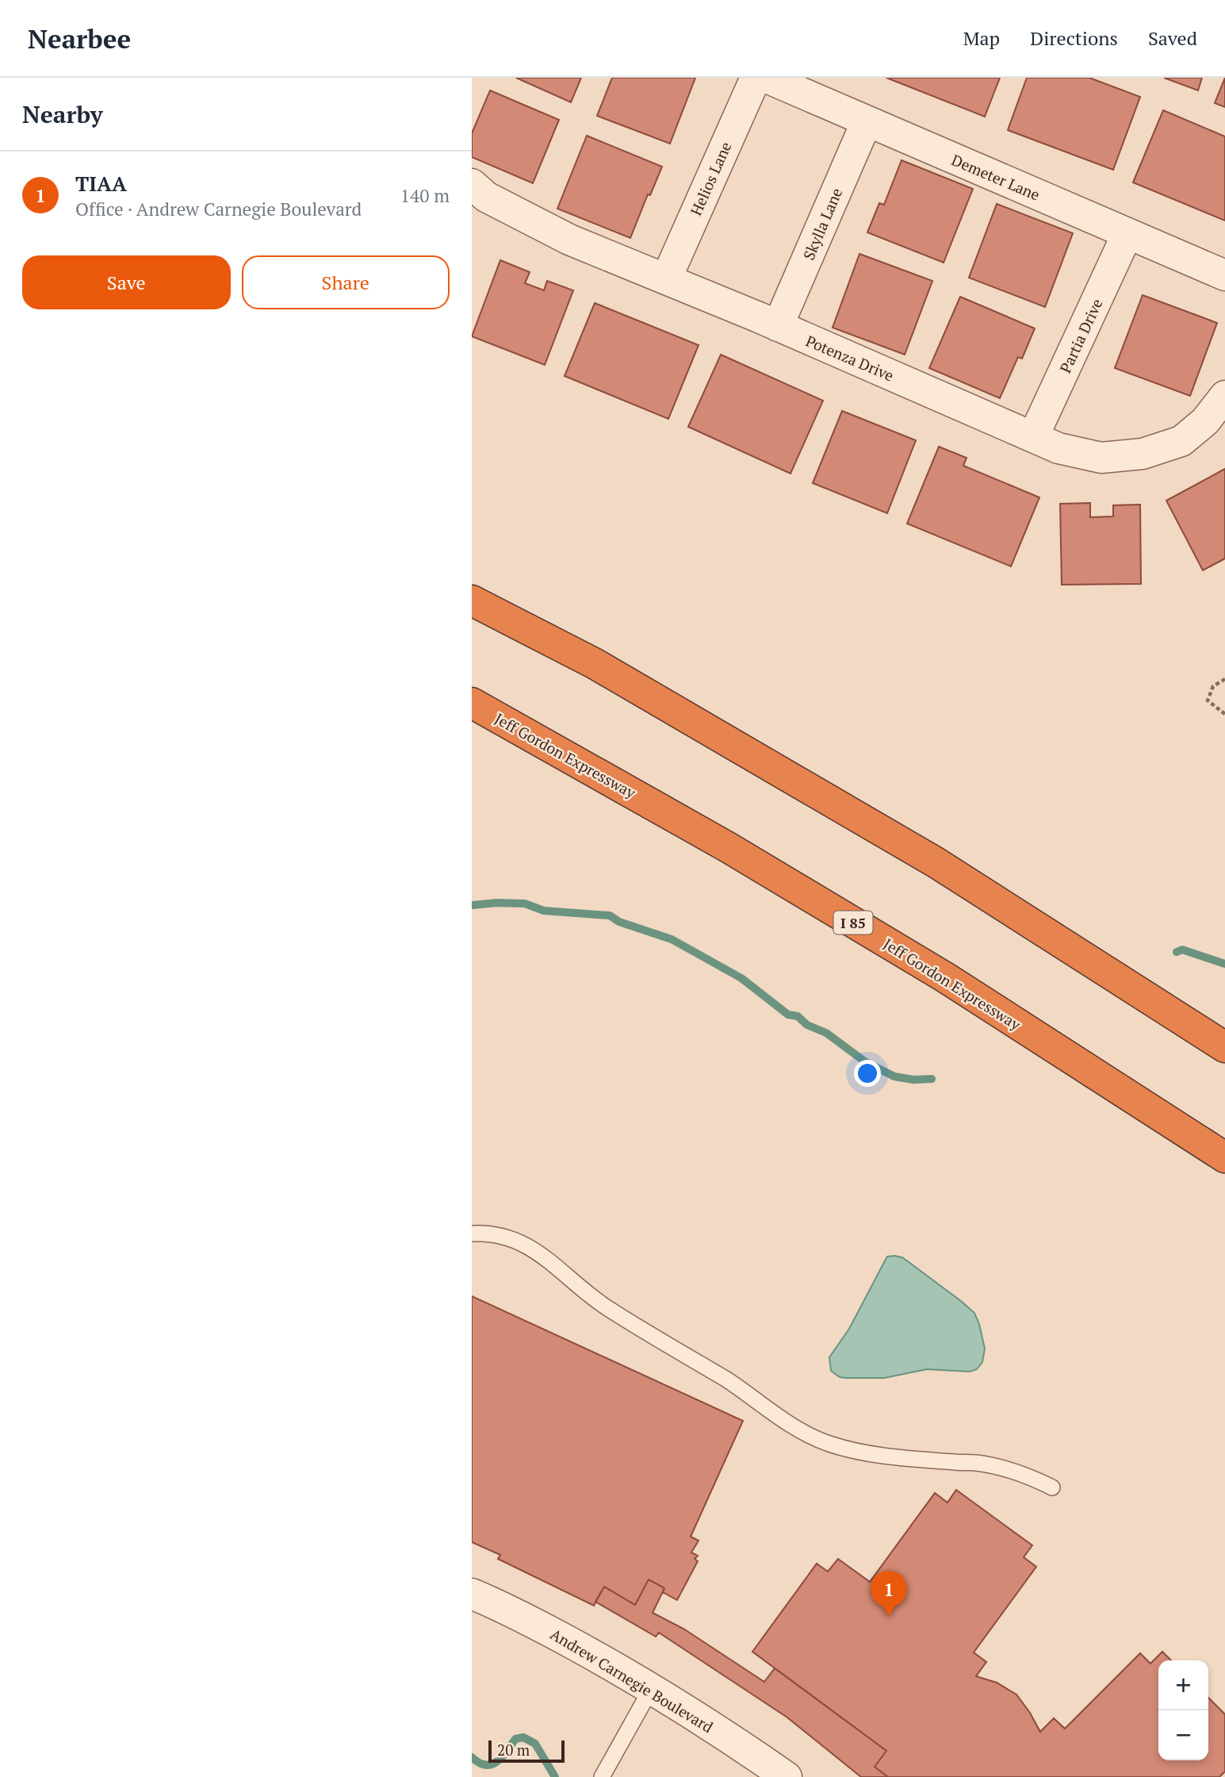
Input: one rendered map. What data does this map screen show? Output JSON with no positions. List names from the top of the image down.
{
  "streets": {
    "highway": ["Jeff Gordon Expressway", "I 85"],
    "street": [
      "Demeter Lane",
      "Helios Lane",
      "Skylla Lane",
      "Partia Drive",
      "Potenza Drive",
      "Andrew Carnegie Boulevard"
    ]
  },
  "crossings": [
    ["Demeter Lane", "Skylla Lane"],
    ["Demeter Lane", "Partia Drive"],
    ["Helios Lane", "Potenza Drive"],
    ["Skylla Lane", "Potenza Drive"],
    ["Partia Drive", "Potenza Drive"]
  ],
  "scale_bar": "20 m",
  "page": {
    "header": "Nearbee",
    "nav": ["Map", "Directions", "Saved"],
    "heading": "Nearby",
    "list": [
      {
        "mark": "1",
        "name": "TIAA",
        "note": "Office · Andrew Carnegie Boulevard",
        "value": "140 m"
      }
    ],
    "buttons": ["Save", "Share"],
    "pins": "1",
    "map_buttons": ["+", "−"],
    "scale": "20 m"
  }
}
